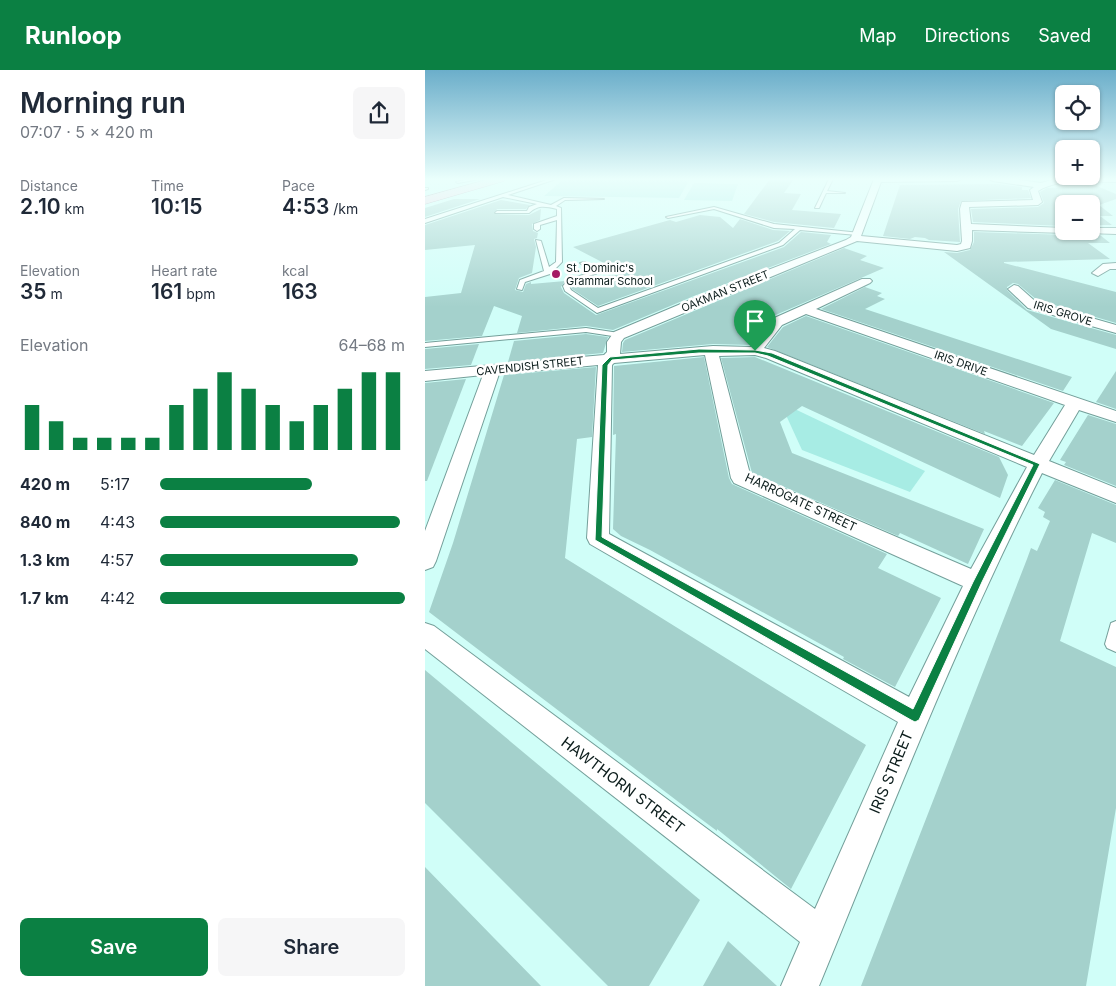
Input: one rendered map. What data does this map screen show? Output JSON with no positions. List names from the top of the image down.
{
  "streets": {
    "street": [
      "OAKMAN STREET",
      "IRIS GROVE",
      "IRIS DRIVE",
      "CAVENDISH STREET",
      "HARROGATE STREET",
      "IRIS STREET",
      "HAWTHORN STREET"
    ]
  },
  "crossings": [
    ["IRIS DRIVE", "IRIS STREET"],
    ["CAVENDISH STREET", "HARROGATE STREET"],
    ["CAVENDISH STREET", "IRIS STREET"],
    ["HARROGATE STREET", "IRIS STREET"],
    ["IRIS STREET", "HAWTHORN STREET"]
  ],
  "places": ["St. Dominic's Grammar School"],
  "page": {
    "header": "Runloop",
    "nav": ["Map", "Directions", "Saved"],
    "heading": ["Morning run", "07:07 · 5 × 420 m"],
    "map_buttons": ["+", "−"],
    "stats": [
      ["Distance", "2.10 km"],
      ["Time", "10:15"],
      ["Pace", "4:53 /km"],
      ["Elevation", "35 m"],
      ["Heart rate", "161 bpm"],
      ["kcal", "163"]
    ],
    "chart": ["Elevation", "64–68 m"],
    "list": [
      {
        "name": "420 m",
        "note": "5:17"
      },
      {
        "name": "840 m",
        "note": "4:43"
      },
      {
        "name": "1.3 km",
        "note": "4:57"
      },
      {
        "name": "1.7 km",
        "note": "4:42"
      }
    ],
    "buttons": ["Save", "Share"]
  }
}
